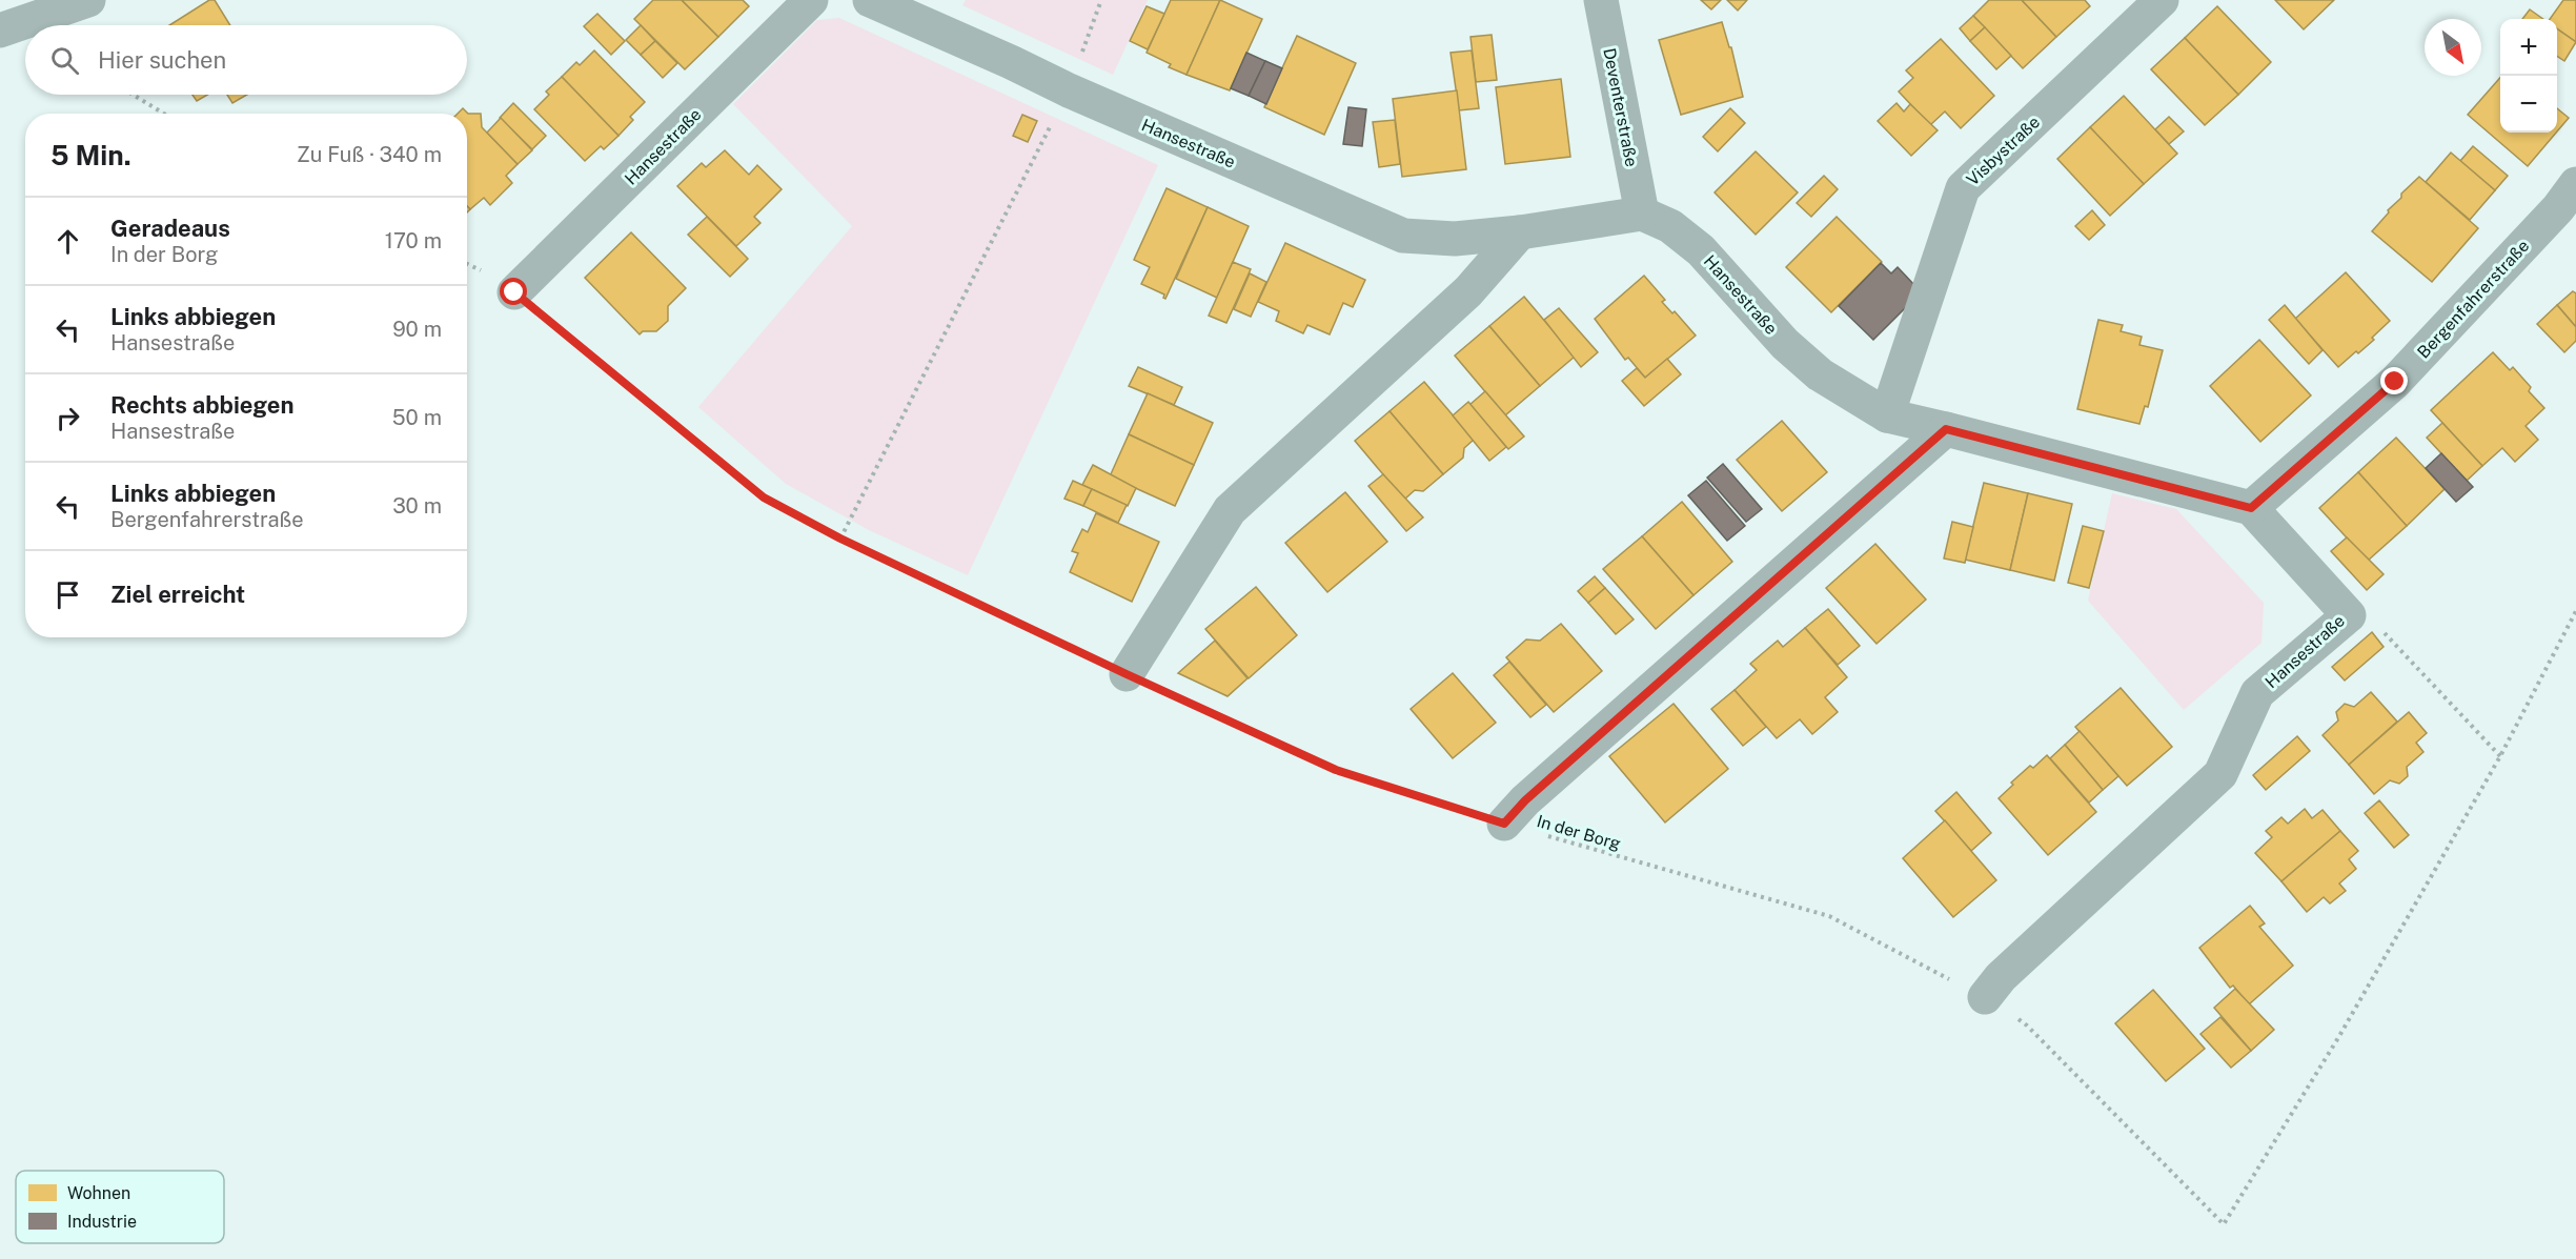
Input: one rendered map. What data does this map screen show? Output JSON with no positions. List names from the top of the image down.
{
  "streets": {
    "street": [
      "Deventerstraße",
      "Hansestraße",
      "Visbystraße",
      "Bergenfahrerstraße"
    ],
    "path": ["In der Borg"]
  },
  "crossings": [
    ["Deventerstraße", "Hansestraße"],
    ["Hansestraße", "Visbystraße"],
    ["Hansestraße", "Bergenfahrerstraße"],
    ["Hansestraße", "In der Borg"]
  ],
  "legend": ["Wohnen", "Industrie"],
  "north": "bottom right",
  "page": {
    "map_buttons": ["+", "−"],
    "search": "Hier suchen",
    "heading": ["5 Min.", "Zu Fuß · 340 m"],
    "list": [
      ["Geradeaus", "In der Borg", "170 m"],
      ["Links abbiegen", "Hansestraße", "90 m"],
      ["Rechts abbiegen", "Hansestraße", "50 m"],
      ["Links abbiegen", "Bergenfahrerstraße", "30 m"],
      "Ziel erreicht"
    ]
  }
}
